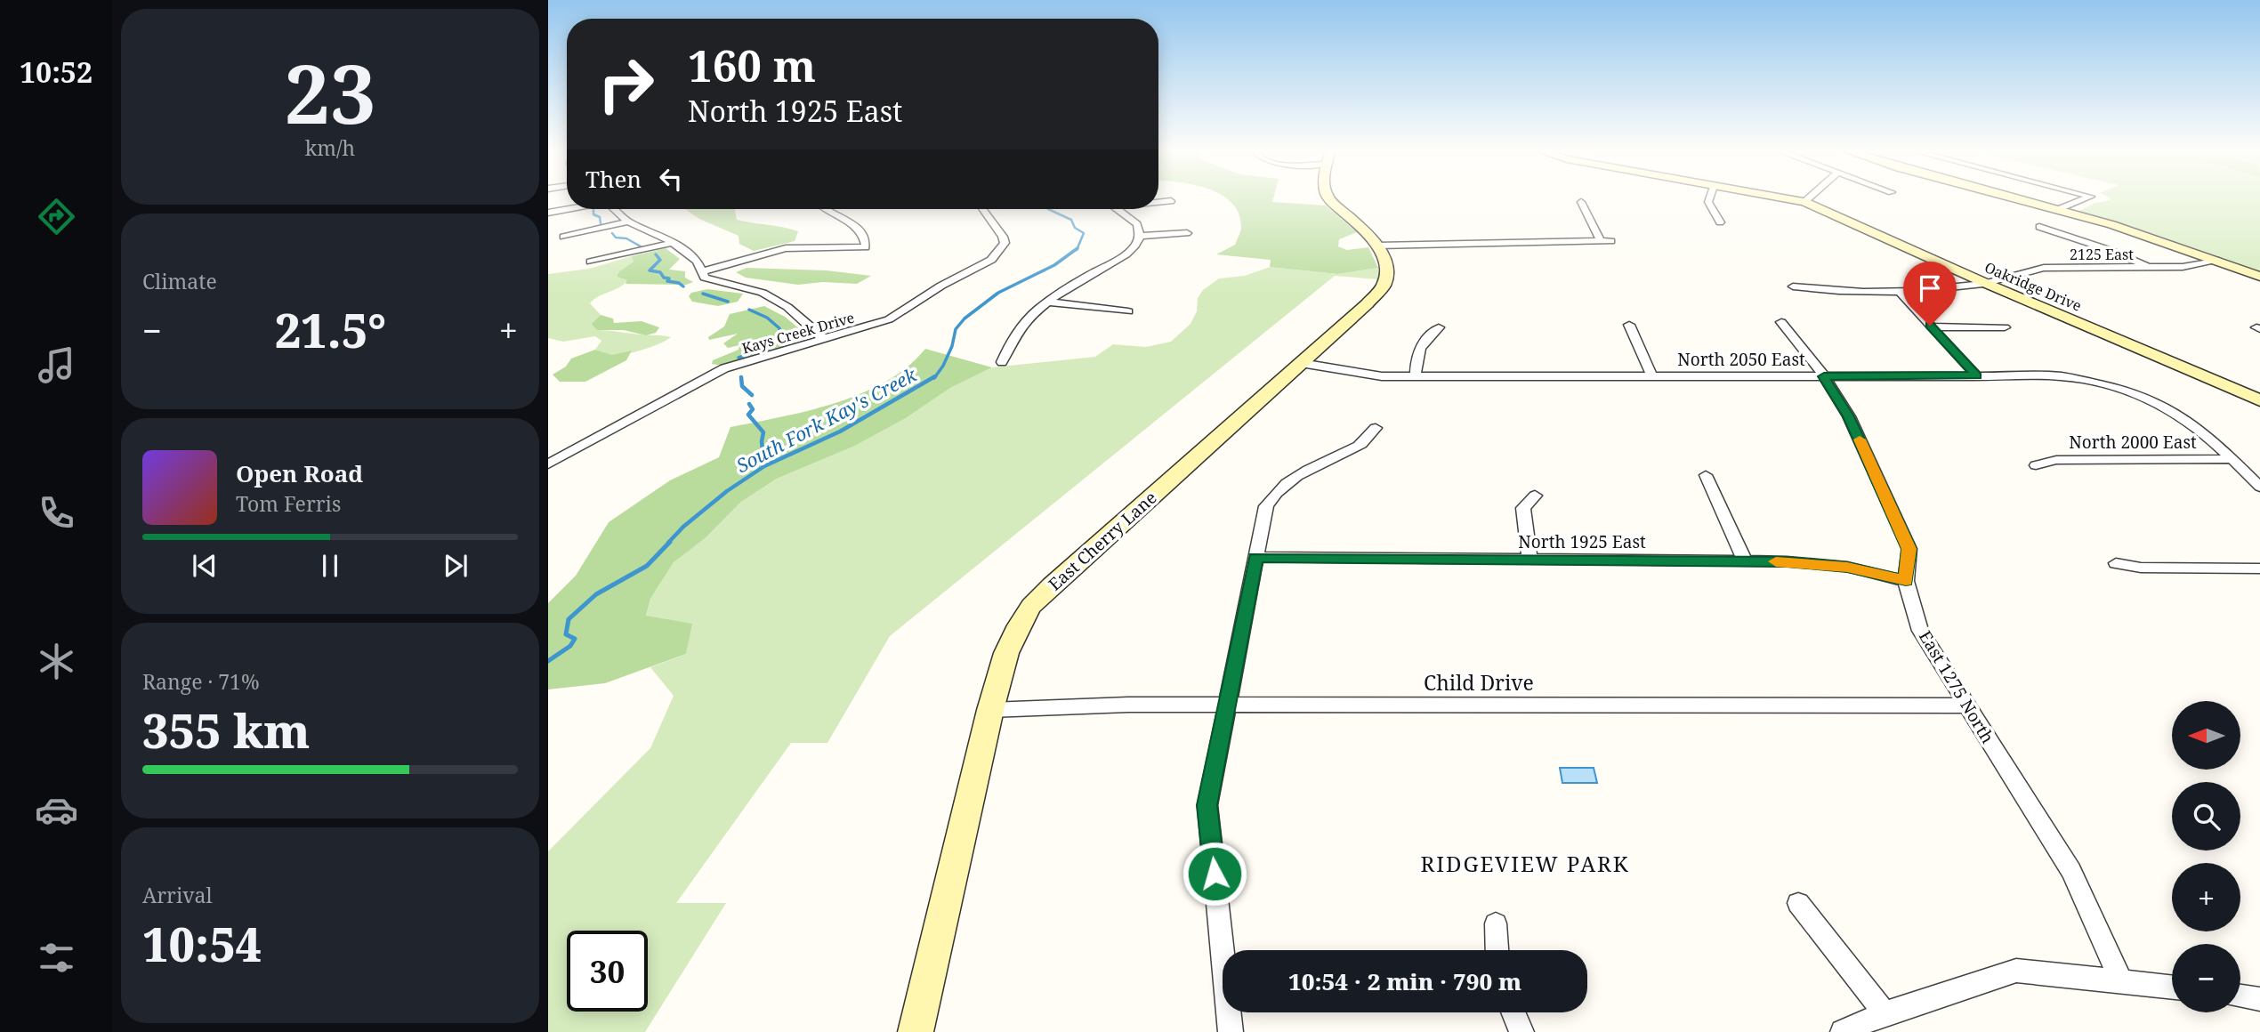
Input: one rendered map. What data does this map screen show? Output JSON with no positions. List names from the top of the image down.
{
  "streets": {
    "street": [
      "2125 East",
      "Oakridge Drive",
      "Kays Creek Drive",
      "North 2050 East",
      "North 2000 East",
      "East Cherry Lane",
      "North 1925 East",
      "Child Drive",
      "East 1275 North"
    ]
  },
  "crossings": [
    ["2125 East", "Oakridge Drive"],
    ["North 2050 East", "North 2000 East"],
    ["North 2050 East", "East Cherry Lane"],
    ["North 2050 East", "East 1275 North"],
    ["East Cherry Lane", "Child Drive"],
    ["North 1925 East", "East 1275 North"],
    ["Child Drive", "East 1275 North"]
  ],
  "districts": ["RIDGEVIEW PARK"],
  "water": ["South Fork Kay's Creek"],
  "north": "left",
  "page": {
    "tabs": "10:52",
    "tile": [
      ["23", "km/h"],
      "Climate",
      ["Range · 71%", "355 km"],
      ["Arrival", "10:54"]
    ],
    "turn": ["160 m", "North 1925 East"],
    "then": "Then",
    "heat": ["−", "21.5°", "+"],
    "song": ["Open Road", "Tom Ferris"],
    "map_buttons": ["+", "−"],
    "limit": "30",
    "trip": "10:54 · 2 min · 790 m"
  }
}
